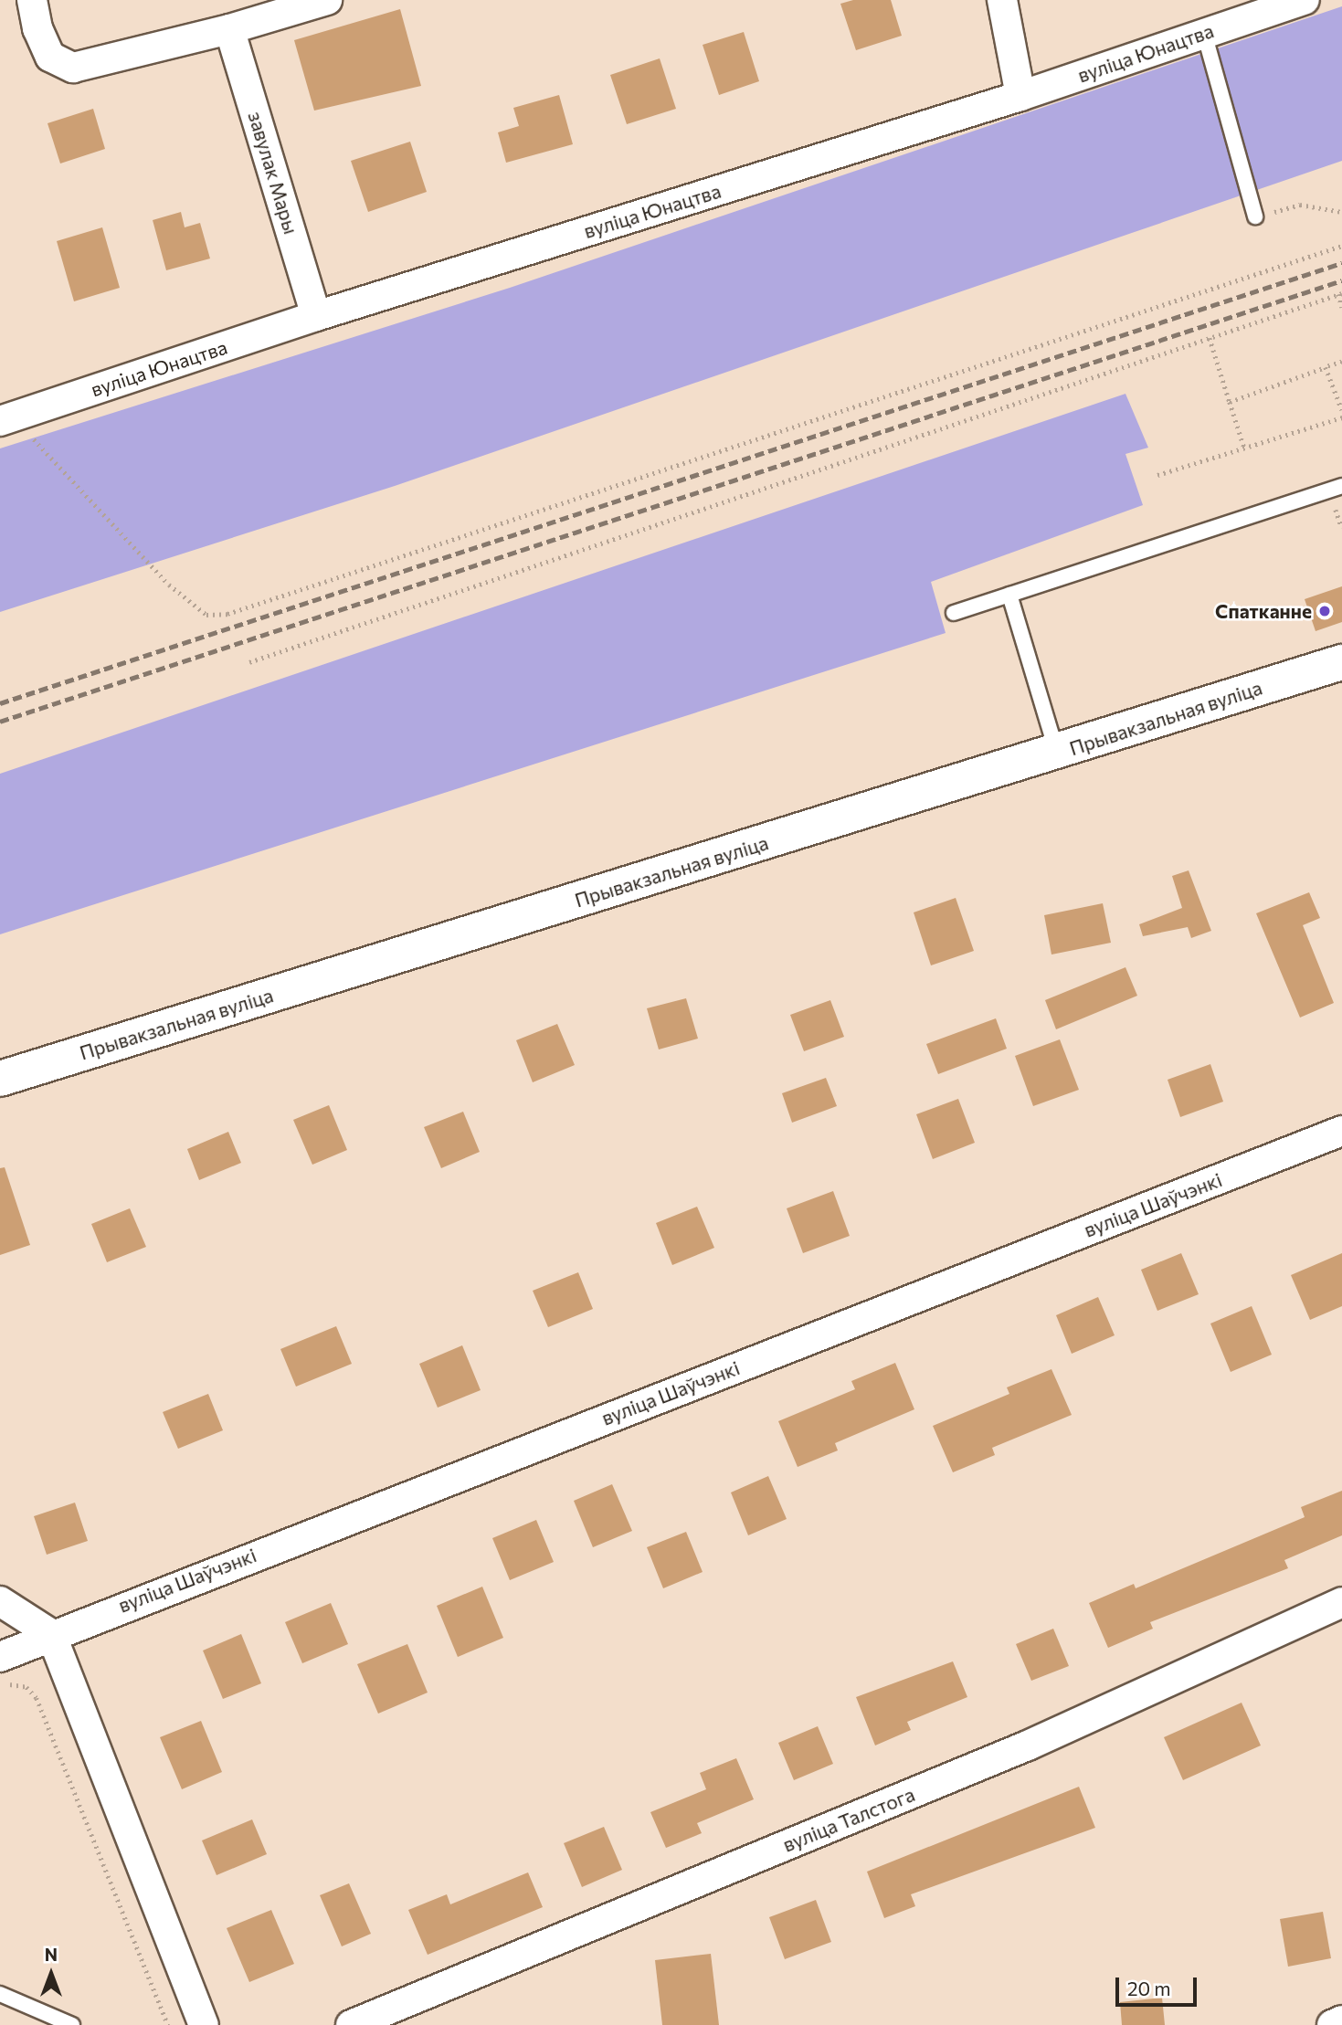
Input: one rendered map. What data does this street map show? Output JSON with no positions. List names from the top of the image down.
{
  "streets": {
    "street": [
      "вуліца Юнацтва",
      "завулак Мары",
      "Прывакзальная вуліца",
      "вуліца Шаўчэнкі",
      "вуліца Талстога"
    ]
  },
  "crossings": [
    ["вуліца Юнацтва", "завулак Мары"]
  ],
  "places": ["Спатканне"],
  "scale_bar": "20 m",
  "north": "top"
}
